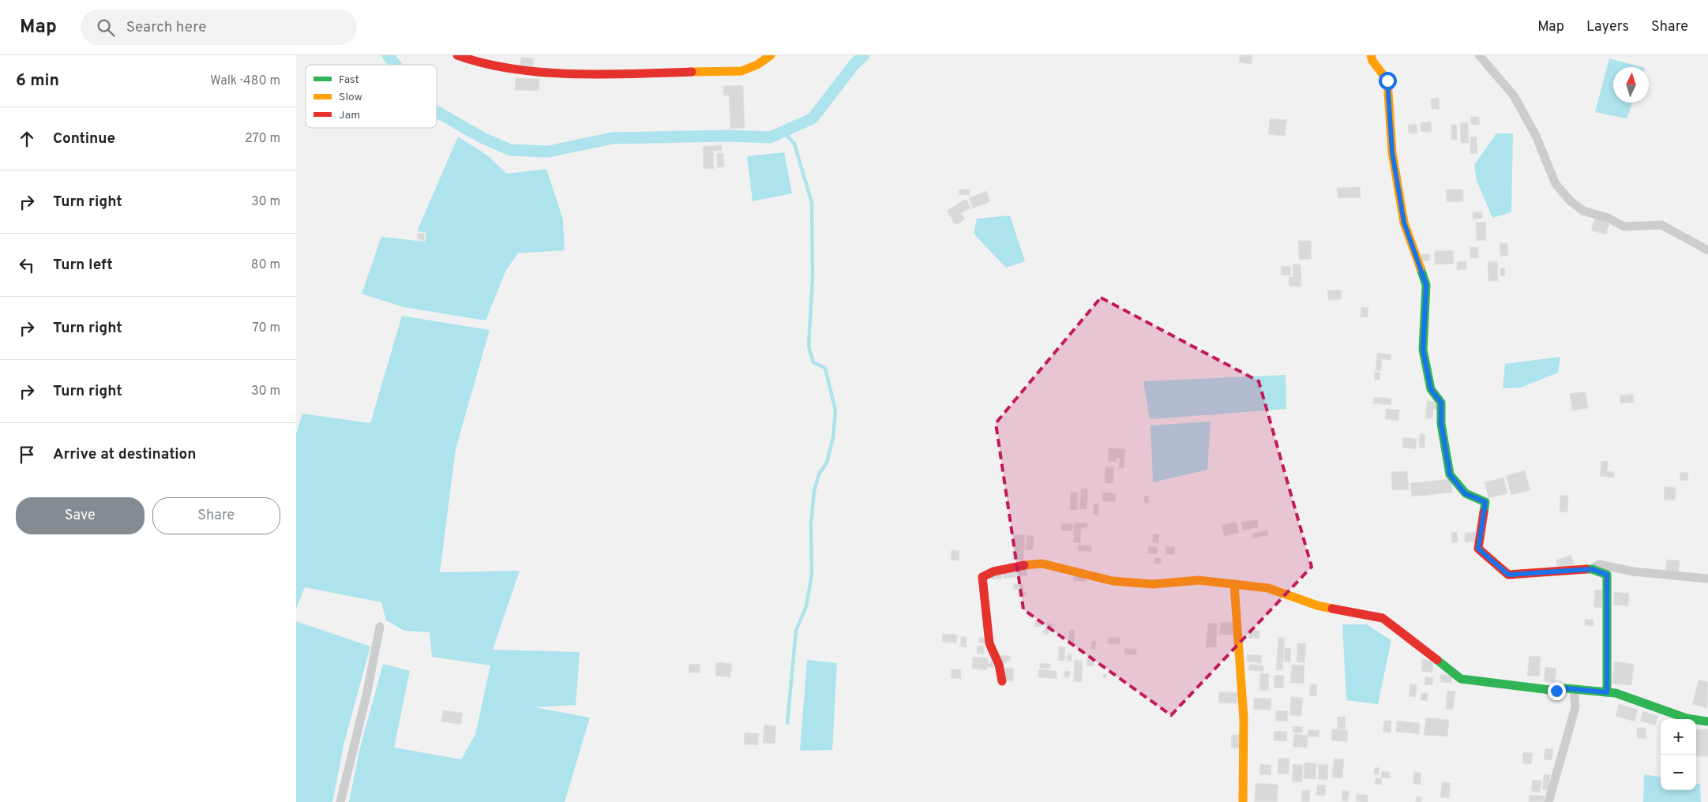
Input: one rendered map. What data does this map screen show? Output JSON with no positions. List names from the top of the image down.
{
  "legend": ["Fast", "Slow", "Jam"],
  "north": "top",
  "page": {
    "header": "Map",
    "search": "Search here",
    "nav": ["Map", "Layers", "Share"],
    "heading": ["6 min", "Walk · 480 m"],
    "list": [
      ["Continue", "270 m"],
      ["Turn right", "30 m"],
      ["Turn left", "80 m"],
      ["Turn right", "70 m"],
      ["Turn right", "30 m"],
      "Arrive at destination"
    ],
    "buttons": ["Save", "Share"],
    "map_buttons": ["+", "−"]
  }
}
